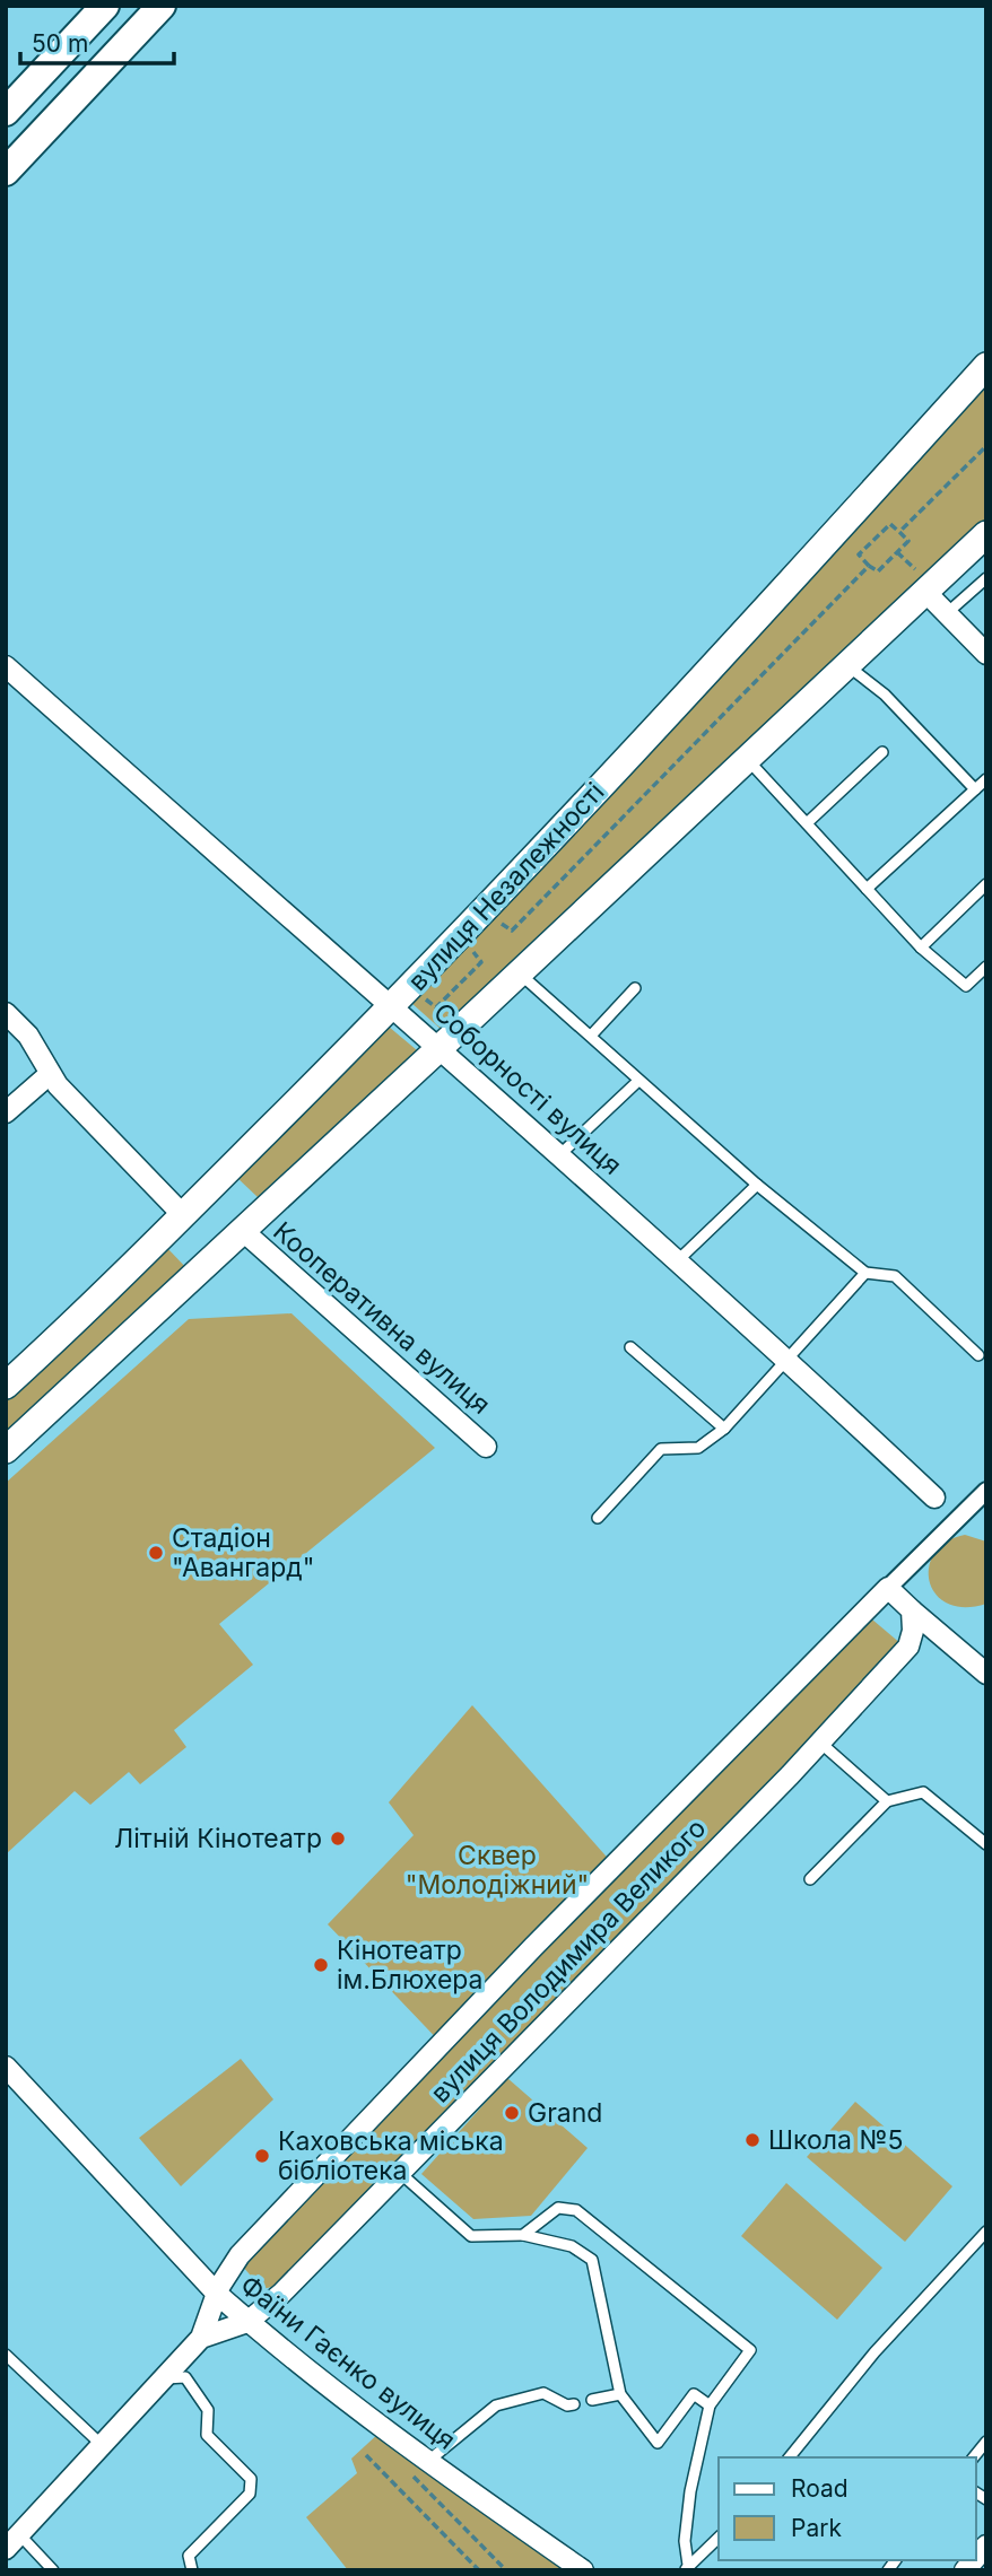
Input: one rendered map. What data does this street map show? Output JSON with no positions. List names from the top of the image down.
{
  "streets": {
    "street": [
      "вулиця Незалежності",
      "Соборності вулиця",
      "Кооперативна вулиця",
      "вулиця Володимира Великого",
      "Фаїни Гаєнко вулиця"
    ]
  },
  "crossings": [
    ["вулиця Незалежності", "Соборності вулиця"],
    ["вулиця Володимира Великого", "Фаїни Гаєнко вулиця"]
  ],
  "parks": ["Сквер \"Молодіжний\""],
  "places": [
    "Стадіон \"Авангард\"",
    "Літній Кінотеатр",
    "Кінотеатр ім.Блюхера",
    "Grand",
    "Школа №5",
    "Каховська міська бібліотека"
  ],
  "legend": ["Road", "Park"],
  "scale_bar": "50 m"
}
